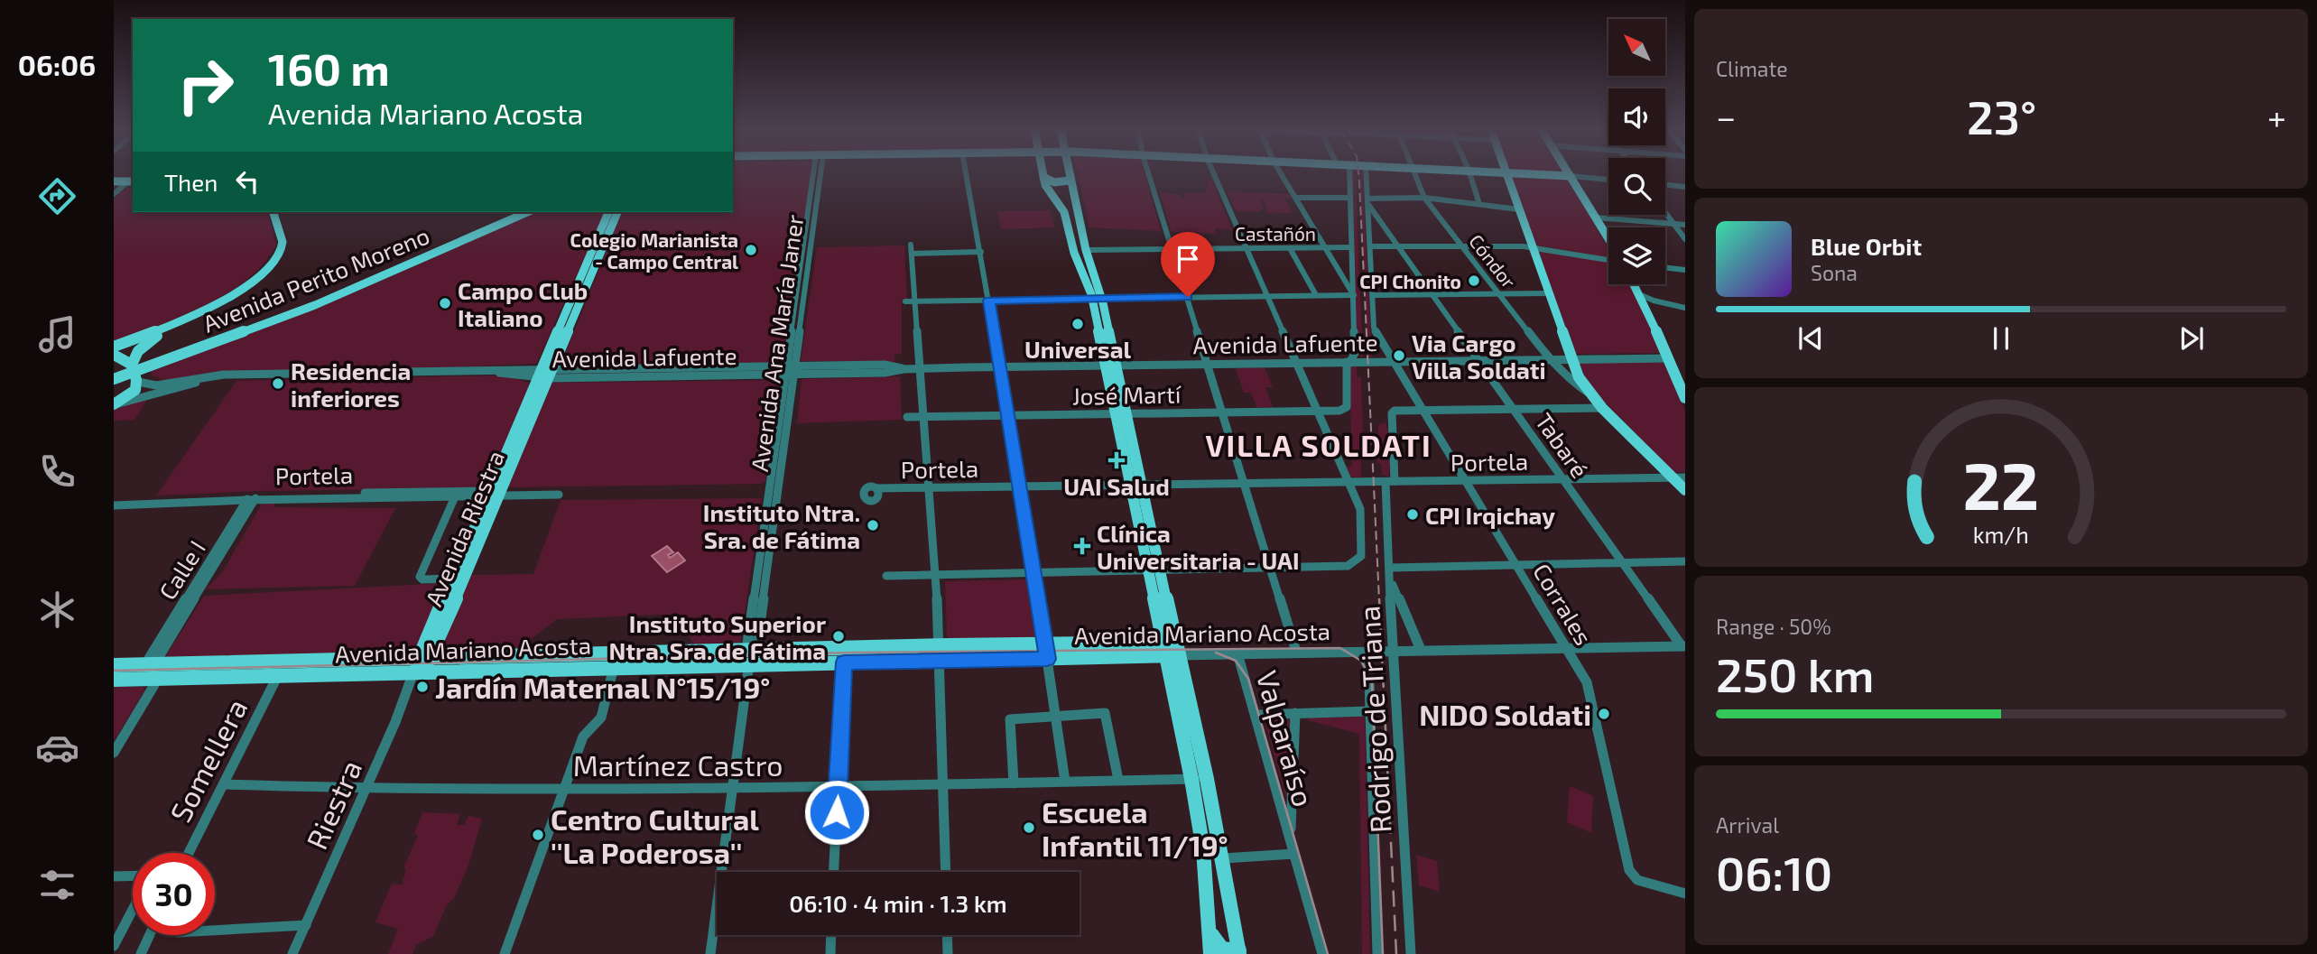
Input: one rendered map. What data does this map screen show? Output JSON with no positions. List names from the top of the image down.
{
  "streets": {
    "main road": [
      "Avenida Perito Moreno",
      "Avenida Lafuente",
      "Avenida Riestra",
      "Avenida Mariano Acosta"
    ],
    "street": [
      "Castañón",
      "Cóndor",
      "Avenida Ana María Janer",
      "José Martí",
      "Tabaré",
      "Portela",
      "Calle I",
      "Corrales",
      "Rodrigo de Triana",
      "Valparaíso",
      "Somellera",
      "Martínez Castro",
      "Riestra"
    ]
  },
  "crossings": [
    ["Cóndor", "Avenida Lafuente"],
    ["Avenida Perito Moreno", "Avenida Lafuente"],
    ["Avenida Ana María Janer", "Avenida Lafuente"],
    ["Avenida Ana María Janer", "Avenida Mariano Acosta"],
    ["Avenida Lafuente", "Tabaré"],
    ["Avenida Lafuente", "Avenida Riestra"],
    ["Avenida Lafuente", "Corrales"],
    ["Tabaré", "Portela"],
    ["Tabaré", "Avenida Mariano Acosta"],
    ["Portela", "Avenida Riestra"],
    ["Portela", "Calle I"],
    ["Portela", "Corrales"],
    ["Portela", "Rodrigo de Triana"],
    ["Avenida Riestra", "Avenida Mariano Acosta"],
    ["Avenida Riestra", "Riestra"],
    ["Calle I", "Avenida Mariano Acosta"],
    ["Corrales", "Avenida Mariano Acosta"],
    ["Corrales", "Rodrigo de Triana"],
    ["Avenida Mariano Acosta", "Rodrigo de Triana"],
    ["Avenida Mariano Acosta", "Valparaíso"],
    ["Avenida Mariano Acosta", "Somellera"],
    ["Avenida Mariano Acosta", "Riestra"],
    ["Somellera", "Martínez Castro"],
    ["Martínez Castro", "Riestra"]
  ],
  "districts": ["VILLA SOLDATI"],
  "places": {
    "other": [
      "Colegio Marianista - Campo Central",
      "CPI Chonito",
      "Campo Club Italiano",
      "Universal",
      "Via Cargo Villa Soldati",
      "Residencia inferiores",
      "CPI Irqichay",
      "Instituto Ntra. Sra. de Fátima",
      "Instituto Superior Ntra. Sra. de Fátima",
      "Jardín Maternal N°15/19°",
      "NIDO Soldati",
      "Escuela Infantil 11/19°",
      "Centro Cultural ''La Poderosa''"
    ],
    "health": ["UAI Salud", "Clínica Universitaria - UAI"]
  },
  "north": "top left",
  "page": {
    "tabs": "06:06",
    "tile": [
      "Climate",
      ["Range · 50%", "250 km"],
      ["Arrival", "06:10"]
    ],
    "turn": ["160 m", "Avenida Mariano Acosta"],
    "heat": ["−", "23°", "+"],
    "then": "Then",
    "song": ["Blue Orbit", "Sona"],
    "limit": "30",
    "trip": "06:10 · 4 min · 1.3 km",
    "gauge": ["22", "km/h"]
  }
}
